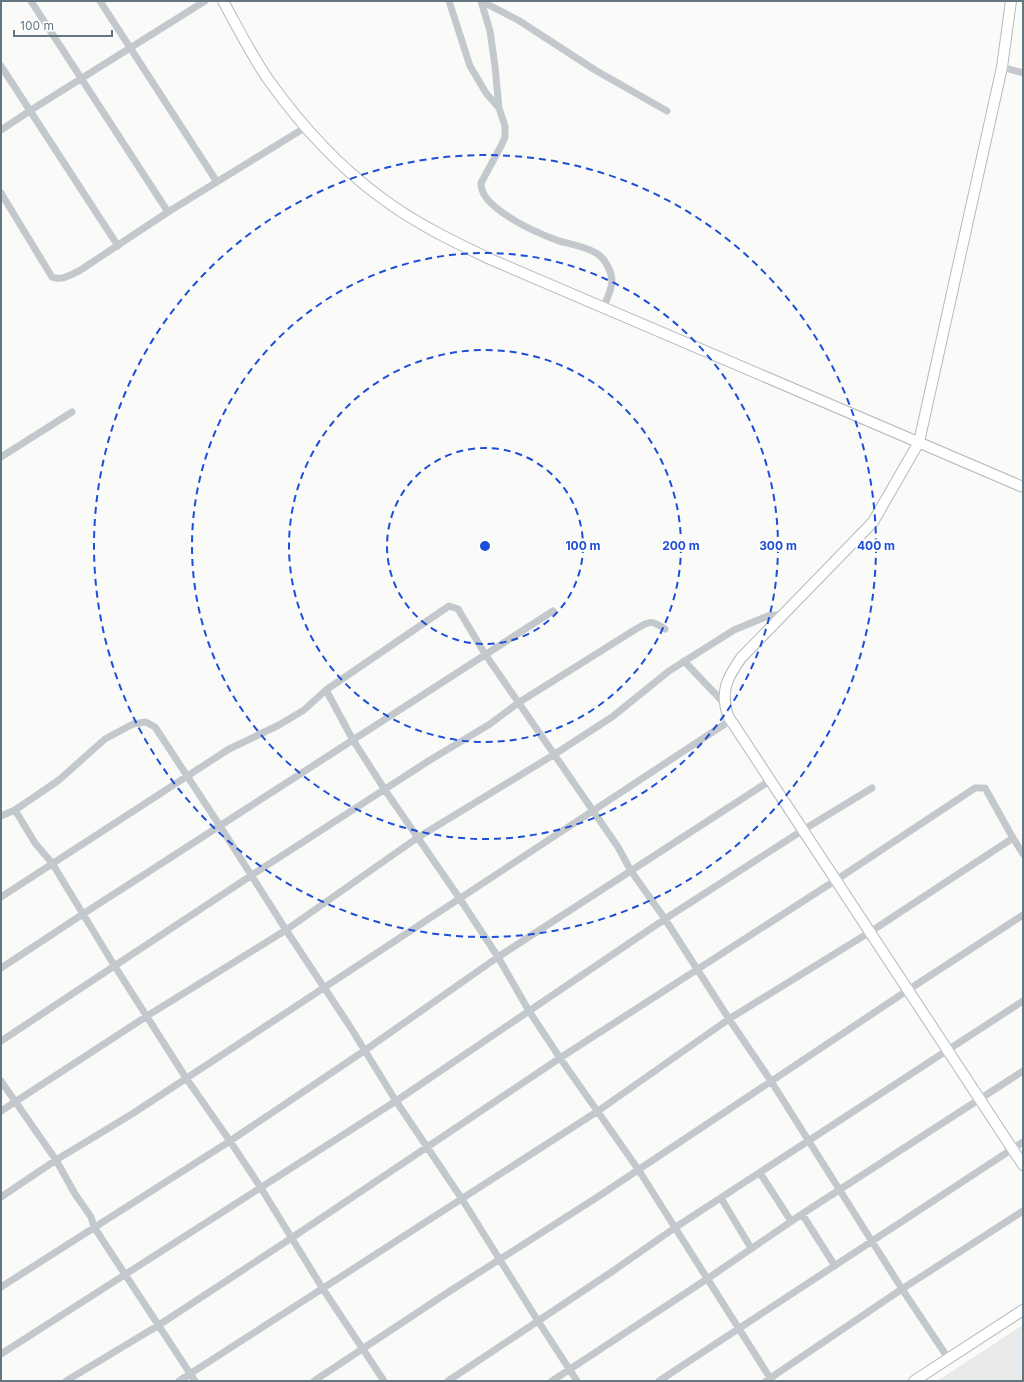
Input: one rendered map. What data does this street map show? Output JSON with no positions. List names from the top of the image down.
{
  "scale_bar": "100 m",
  "rings": [
    "100 m",
    "200 m",
    "300 m",
    "400 m"
  ]
}
